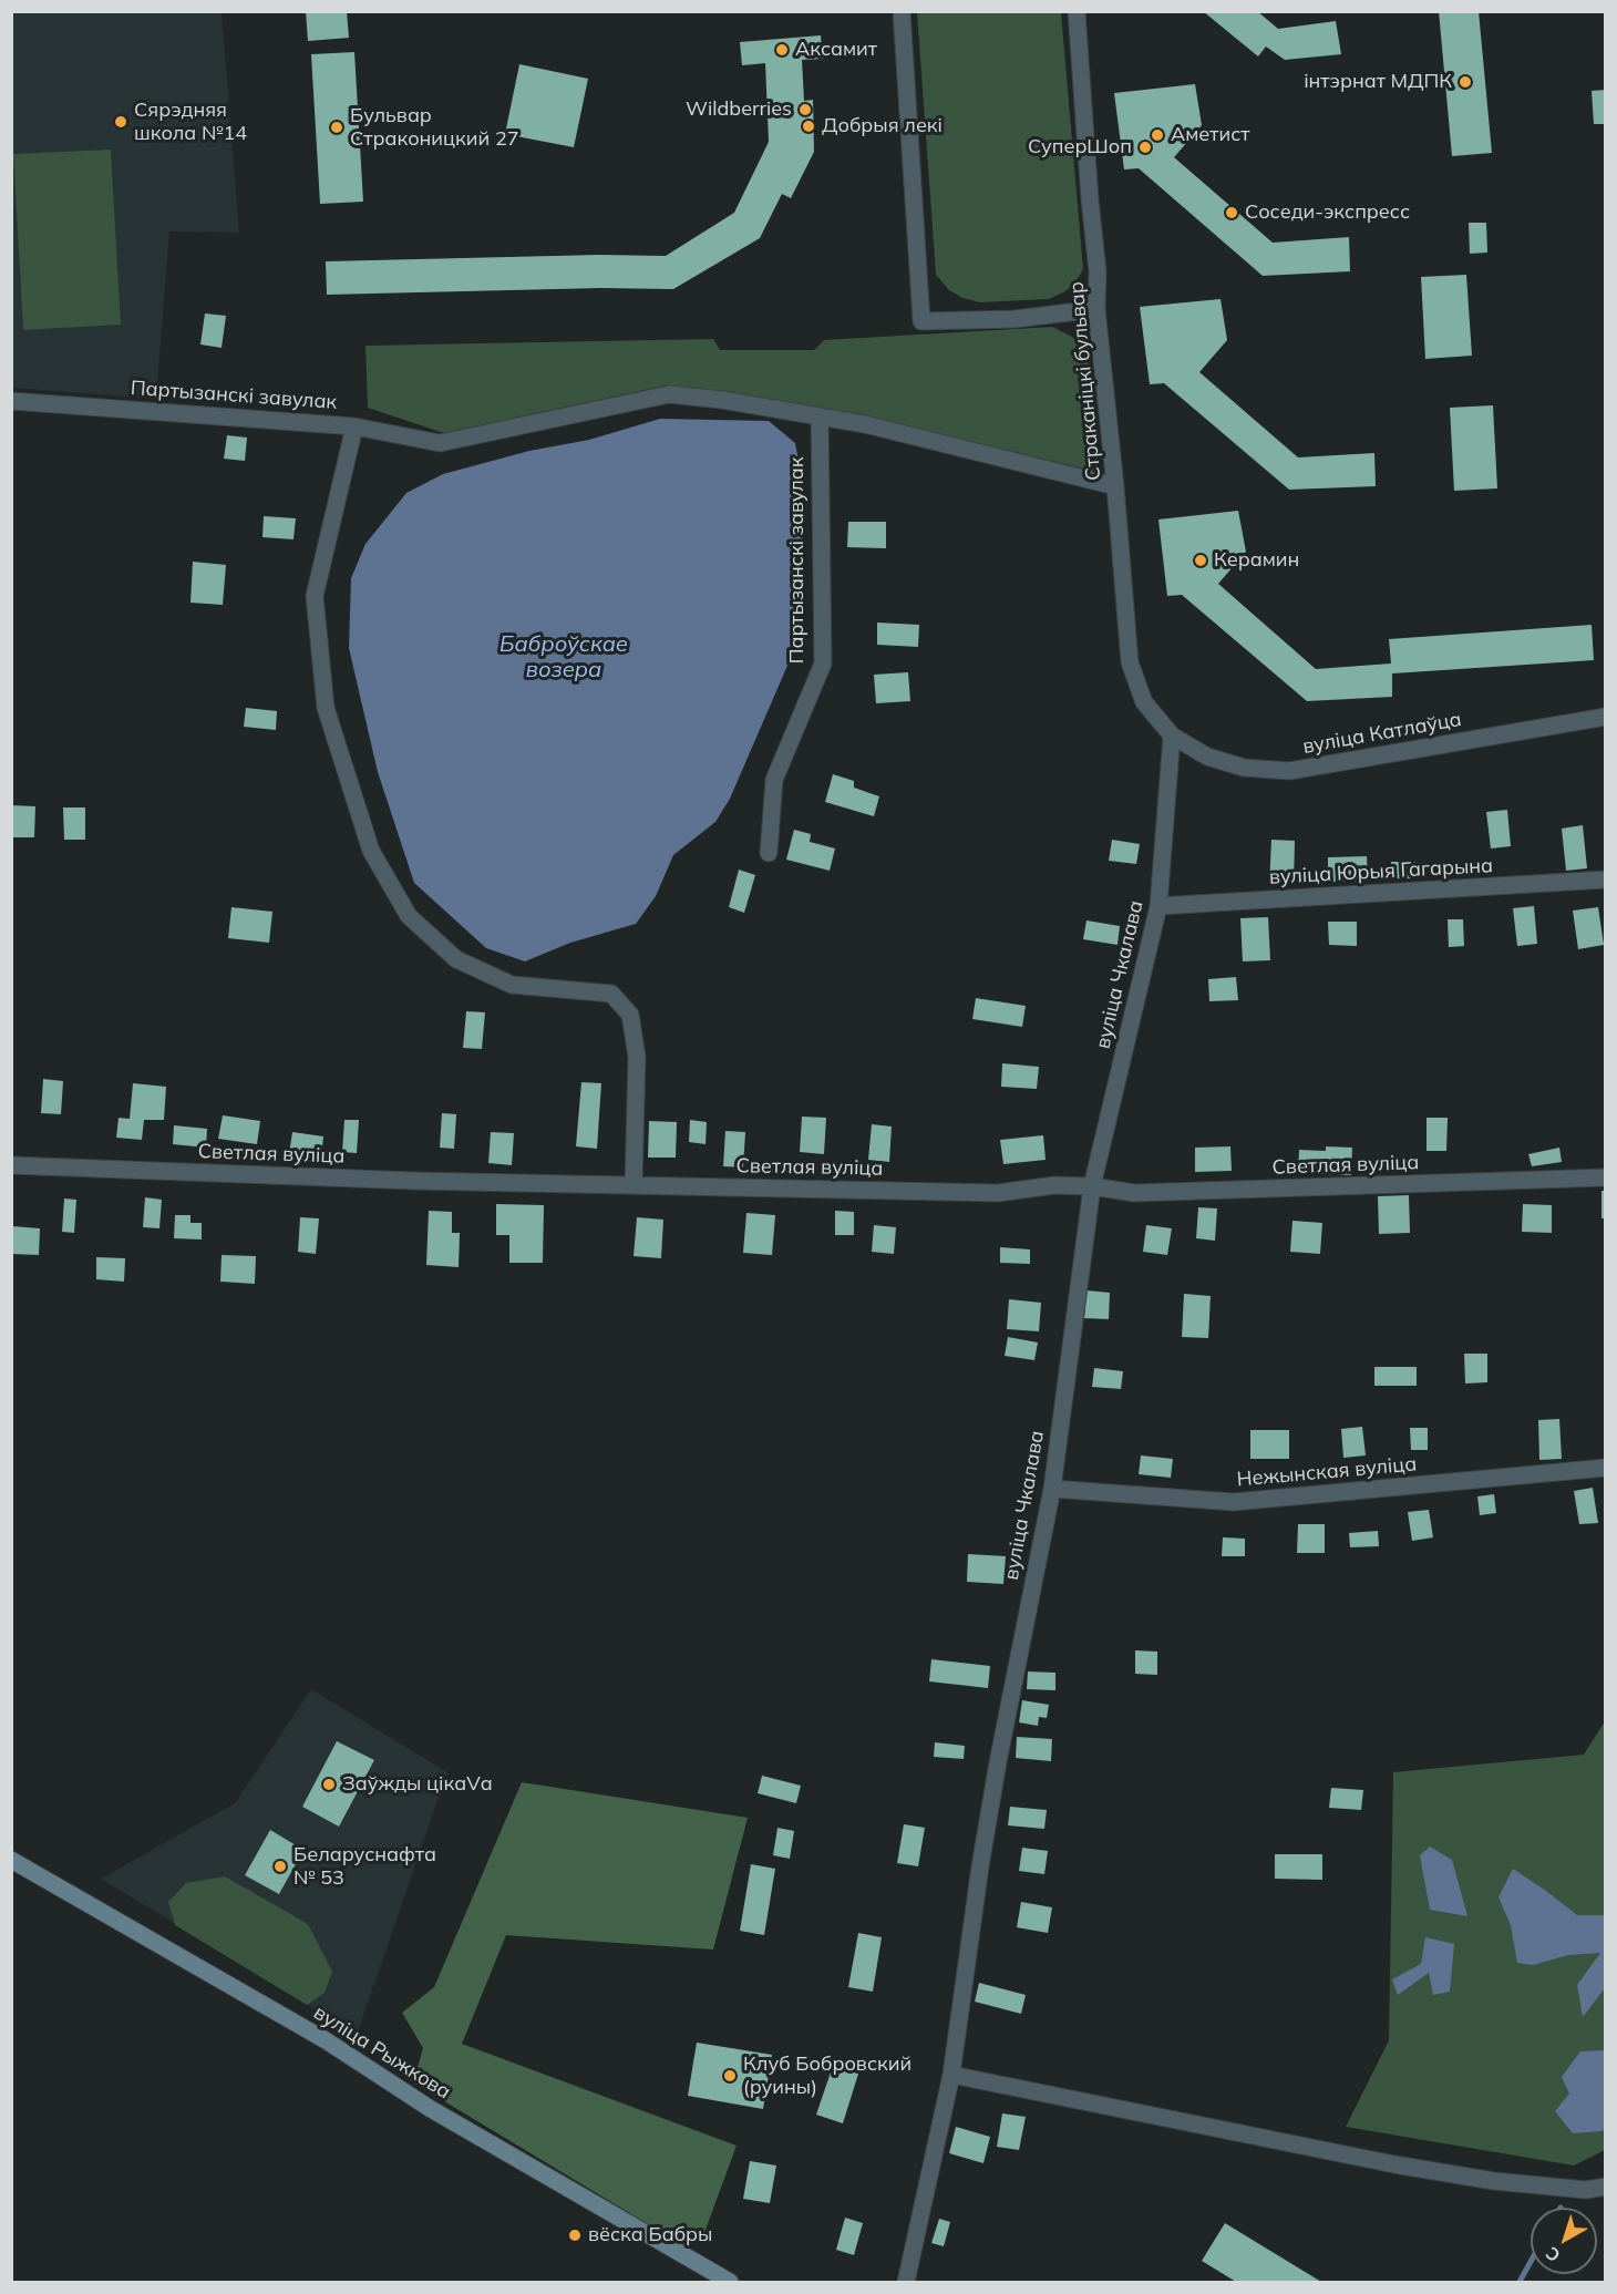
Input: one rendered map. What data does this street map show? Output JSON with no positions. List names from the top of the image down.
{
  "streets": {
    "main road": ["вуліца Рыжкова"],
    "street": [
      "Страканіцкі бульвар",
      "Партызанскі завулак",
      "вуліца Катлаўца",
      "вуліца Юрыя Гагарына",
      "вуліца Чкалава",
      "Светлая вуліца",
      "Нежынская вуліца"
    ]
  },
  "crossings": [
    ["Страканіцкі бульвар", "вуліца Катлаўца"],
    ["Страканіцкі бульвар", "вуліца Чкалава"],
    ["Партызанскі завулак", "Светлая вуліца"],
    ["вуліца Катлаўца", "вуліца Чкалава"],
    ["вуліца Юрыя Гагарына", "вуліца Чкалава"],
    ["вуліца Чкалава", "Светлая вуліца"],
    ["вуліца Чкалава", "Нежынская вуліца"]
  ],
  "water": ["Баброўскае возера"],
  "places": [
    "Аксамит",
    "інтэрнат МДПК",
    "Wildberries",
    "Сярэдняя школа №14",
    "Добрыя лекi",
    "Бульвар Страконицкий 27",
    "Аметист",
    "СуперШоп",
    "Соседи-экспресс",
    "Керамин",
    "Заўжды цікаVа",
    "Беларуснафта № 53",
    "Клуб Бобровский (руины)",
    "вёска Бабры"
  ],
  "north": "bottom left"
}
